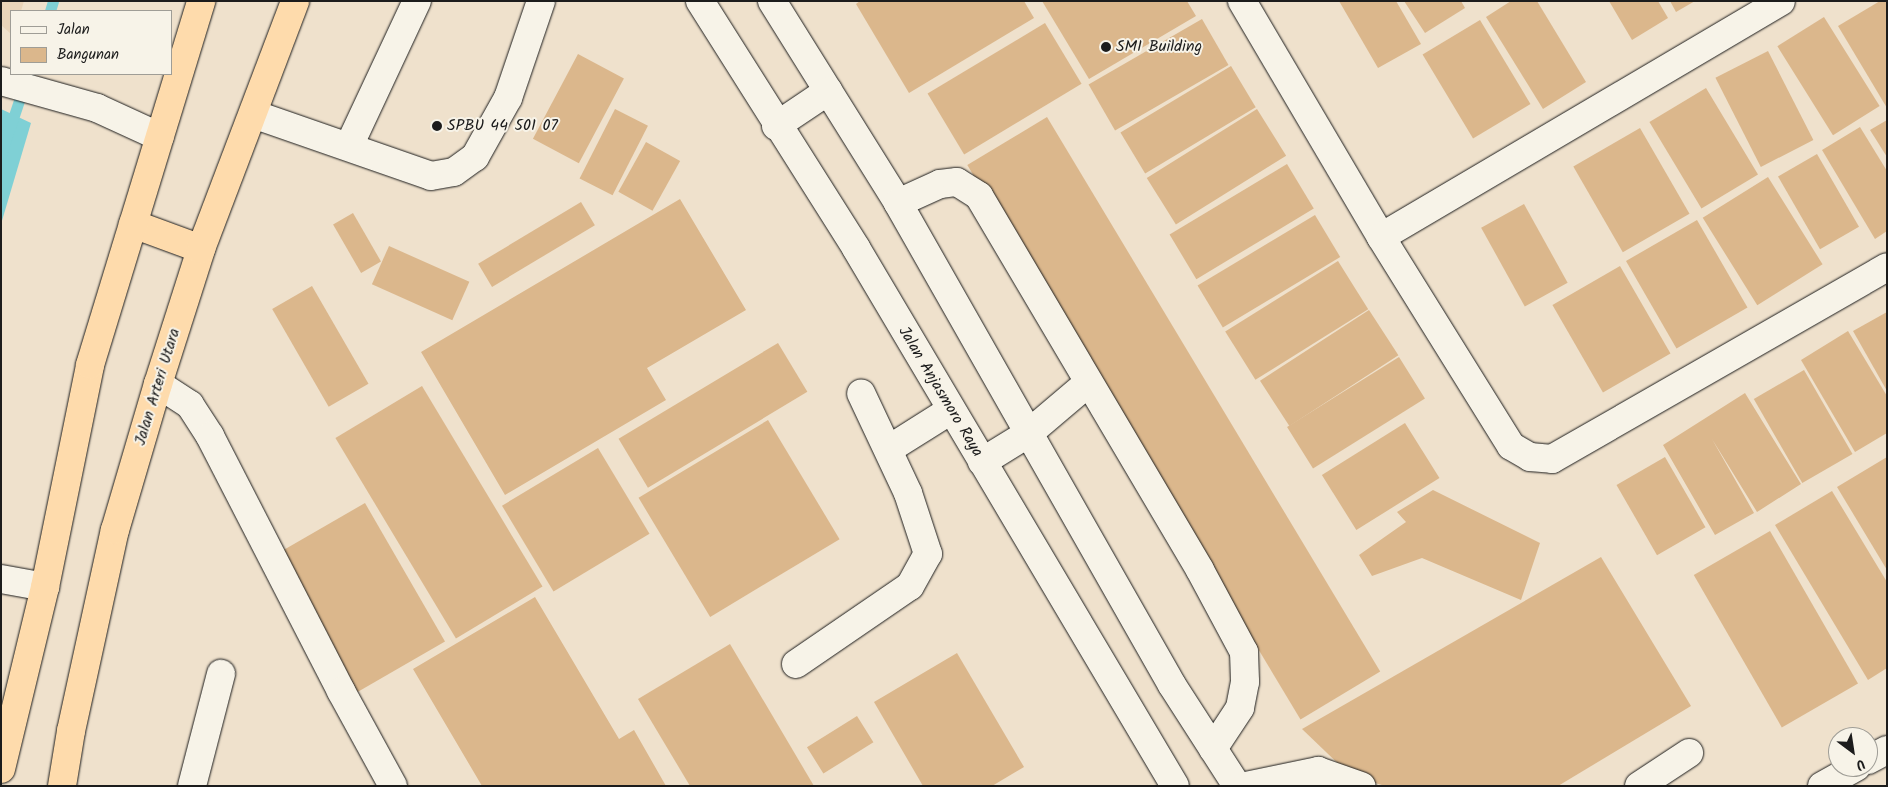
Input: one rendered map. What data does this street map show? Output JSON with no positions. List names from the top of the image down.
{
  "streets": {
    "highway": ["Jalan Arteri Utara"],
    "street": ["Jalan Anjasmoro Raya"]
  },
  "places": ["SMI Building", "SPBU 44 501 07"],
  "legend": ["Jalan", "Bangunan"],
  "north": "bottom right"
}
